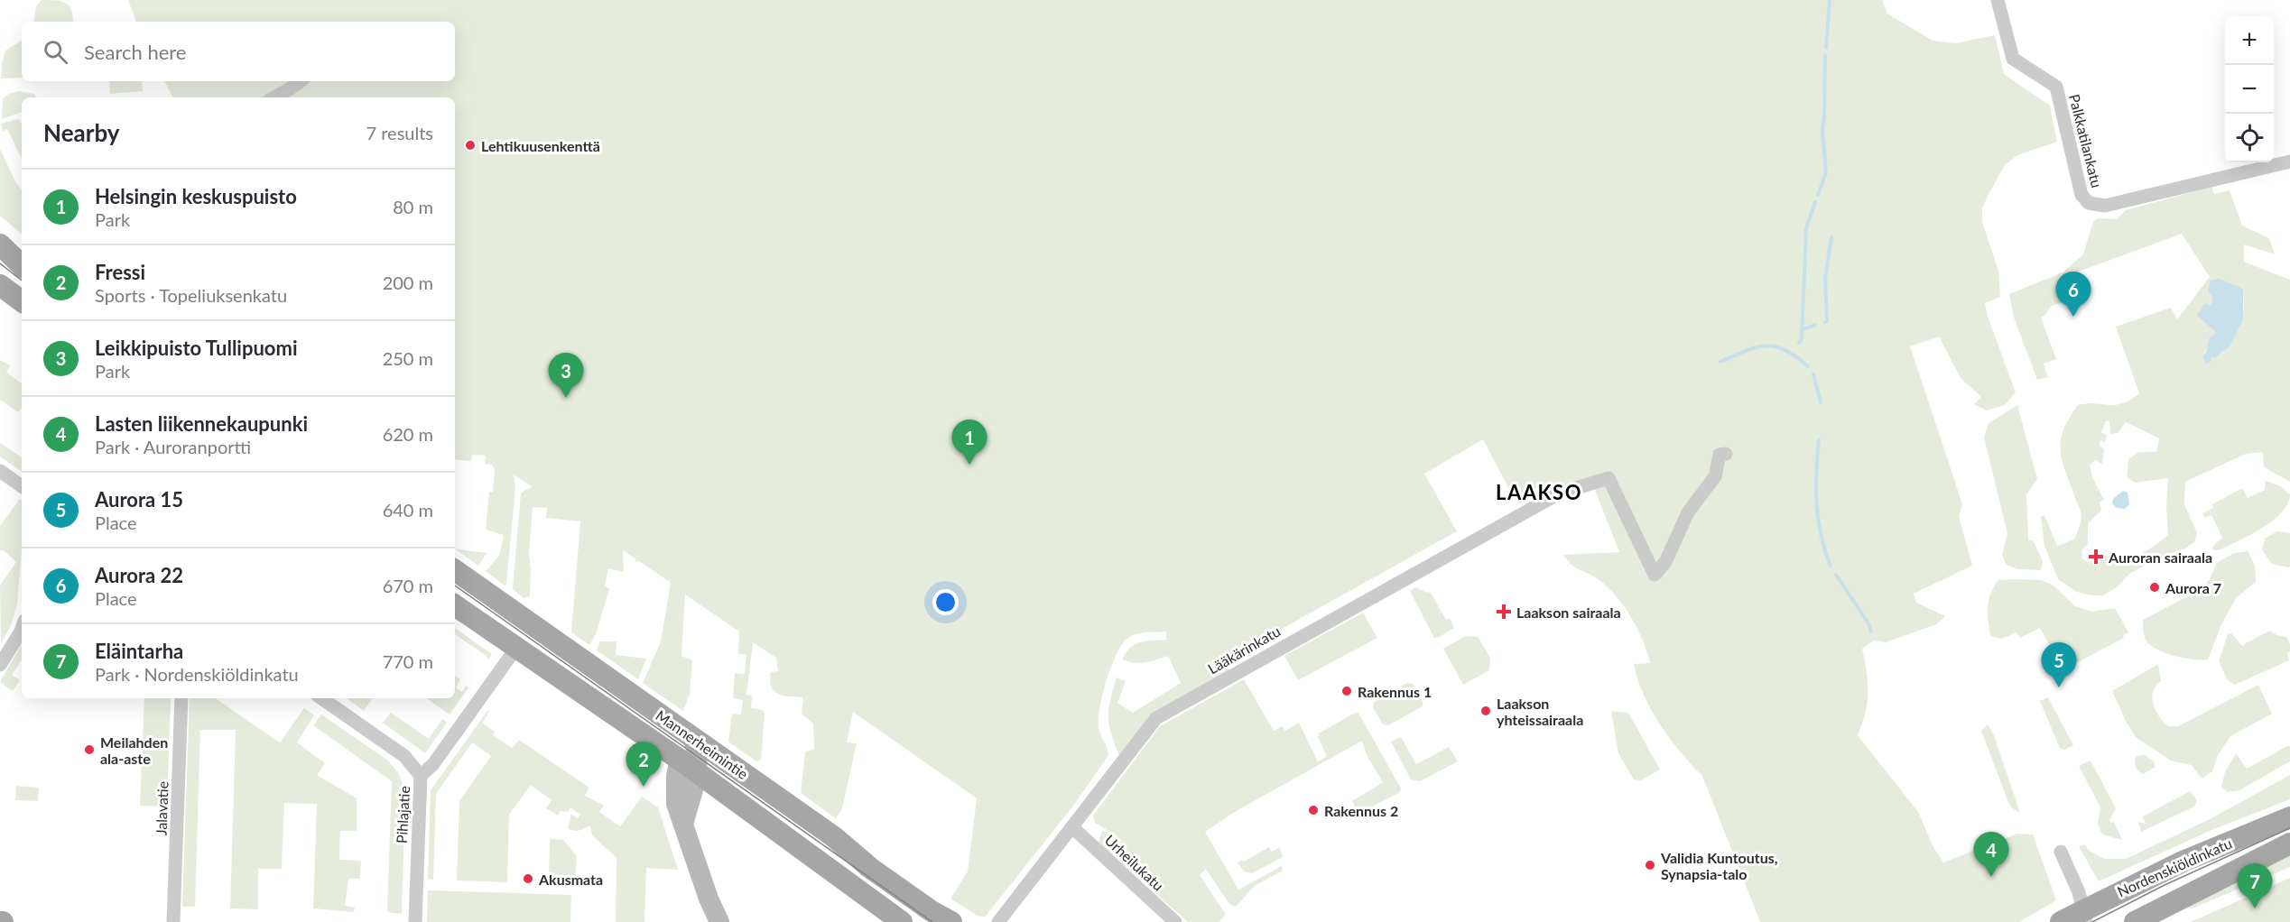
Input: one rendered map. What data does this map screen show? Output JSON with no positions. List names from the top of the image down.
{
  "streets": {
    "main road": ["Mannerheimintie", "Nordenskiöldinkatu"],
    "street": [
      "Palkkatilankatu",
      "Lääkärinkatu",
      "Jalavatie",
      "Pihlajatie",
      "Urheilukatu"
    ]
  },
  "crossings": [
    ["Lääkärinkatu", "Urheilukatu"]
  ],
  "districts": ["LAAKSO"],
  "places": {
    "other": [
      "Lehtikuusenkenttä",
      "Aurora 7",
      "Rakennus 1",
      "Laakson yhteissairaala",
      "Meilahden ala-aste",
      "Rakennus 2",
      "Validia Kuntoutus, Synapsia-talo",
      "Akusmata"
    ],
    "health": ["Auroran sairaala", "Laakson sairaala"]
  },
  "page": {
    "map_buttons": ["+", "−"],
    "search": "Search here",
    "heading": ["Nearby", "7 results"],
    "list": [
      {
        "mark": "1",
        "name": "Helsingin keskuspuisto",
        "note": "Park",
        "value": "80 m"
      },
      {
        "mark": "2",
        "name": "Fressi",
        "note": "Sports · Topeliuksenkatu",
        "value": "200 m"
      },
      {
        "mark": "3",
        "name": "Leikkipuisto Tullipuomi",
        "note": "Park",
        "value": "250 m"
      },
      {
        "mark": "4",
        "name": "Lasten liikennekaupunki",
        "note": "Park · Auroranportti",
        "value": "620 m"
      },
      {
        "mark": "5",
        "name": "Aurora 15",
        "note": "Place",
        "value": "640 m"
      },
      {
        "mark": "6",
        "name": "Aurora 22",
        "note": "Place",
        "value": "670 m"
      },
      {
        "mark": "7",
        "name": "Eläintarha",
        "note": "Park · Nordenskiöldinkatu",
        "value": "770 m"
      }
    ],
    "pins": [
      "6",
      "3",
      "1",
      "5",
      "2",
      "4",
      "7"
    ]
  }
}
